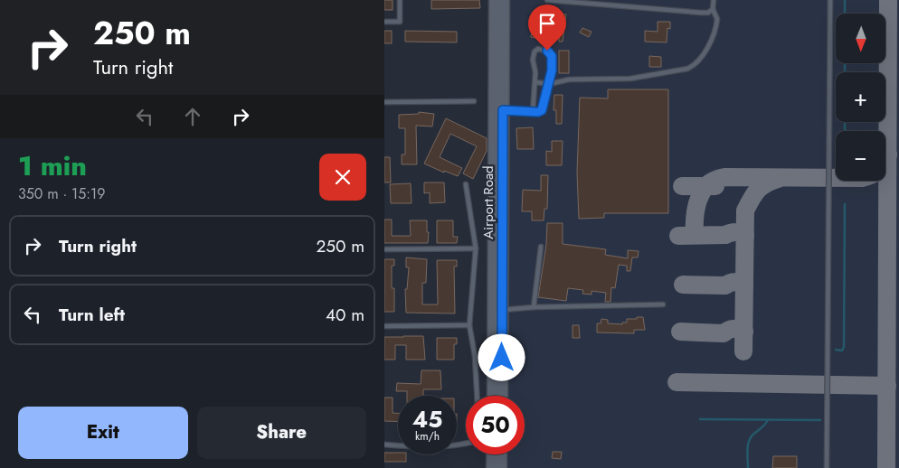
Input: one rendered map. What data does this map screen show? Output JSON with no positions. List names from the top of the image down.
{
  "streets": {
    "main road": ["Airport Road"]
  },
  "north": "bottom",
  "page": {
    "turn": ["250 m", "Turn right"],
    "map_buttons": ["+", "−"],
    "heading": ["1 min", "350 m · 15:19"],
    "list": [
      {
        "name": "Turn right",
        "value": "250 m"
      },
      {
        "name": "Turn left",
        "value": "40 m"
      }
    ],
    "speed": "45 km/h",
    "limit": "50",
    "buttons": ["Exit", "Share"]
  }
}
